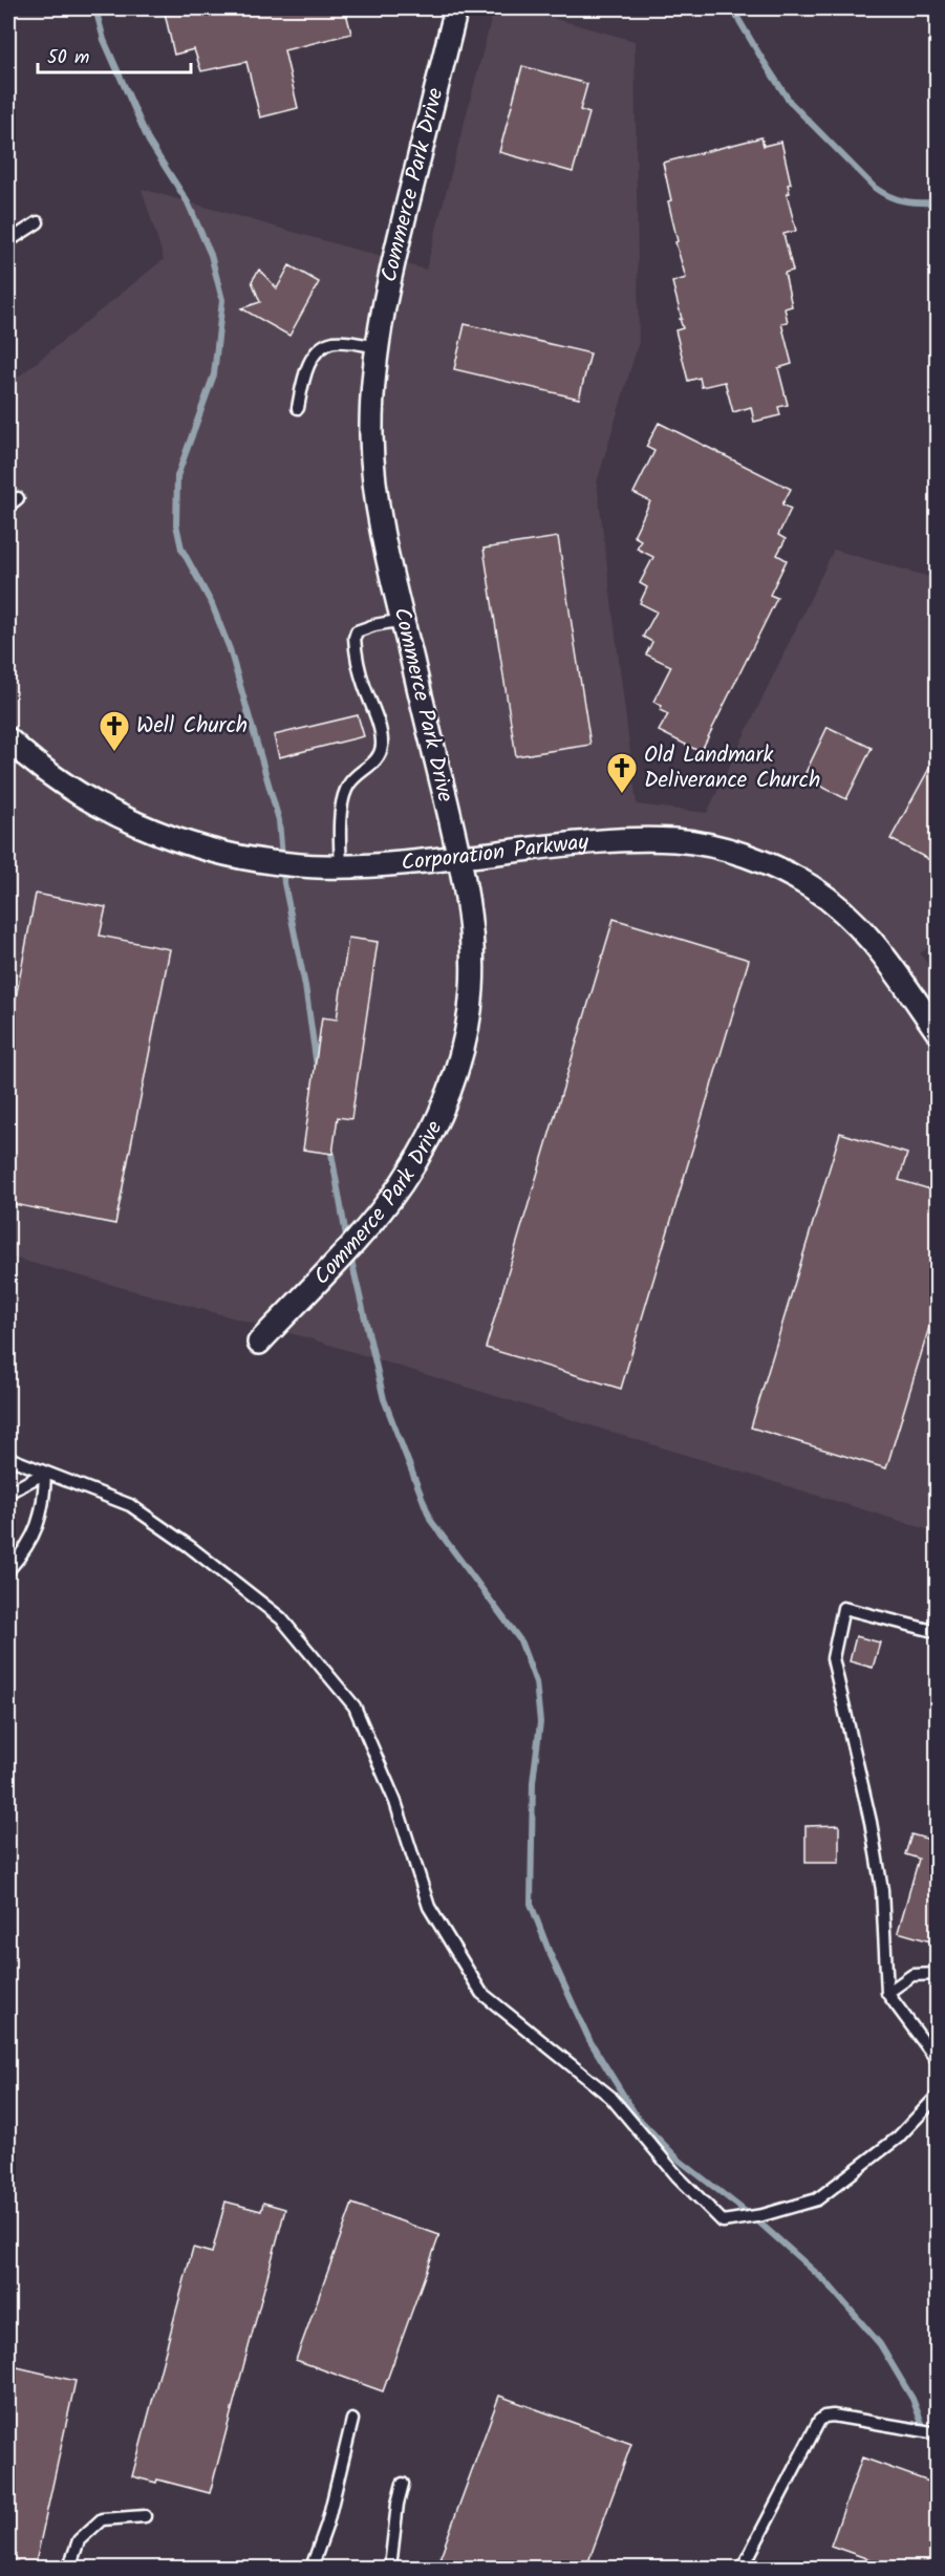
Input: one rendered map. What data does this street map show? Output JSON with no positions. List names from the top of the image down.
{
  "streets": {
    "street": ["Commerce Park Drive", "Corporation Parkway"]
  },
  "crossings": [
    ["Commerce Park Drive", "Corporation Parkway"]
  ],
  "places": {
    "church": ["Well Church", "Old Landmark Deliverance Church"]
  },
  "scale_bar": "50 m"
}
